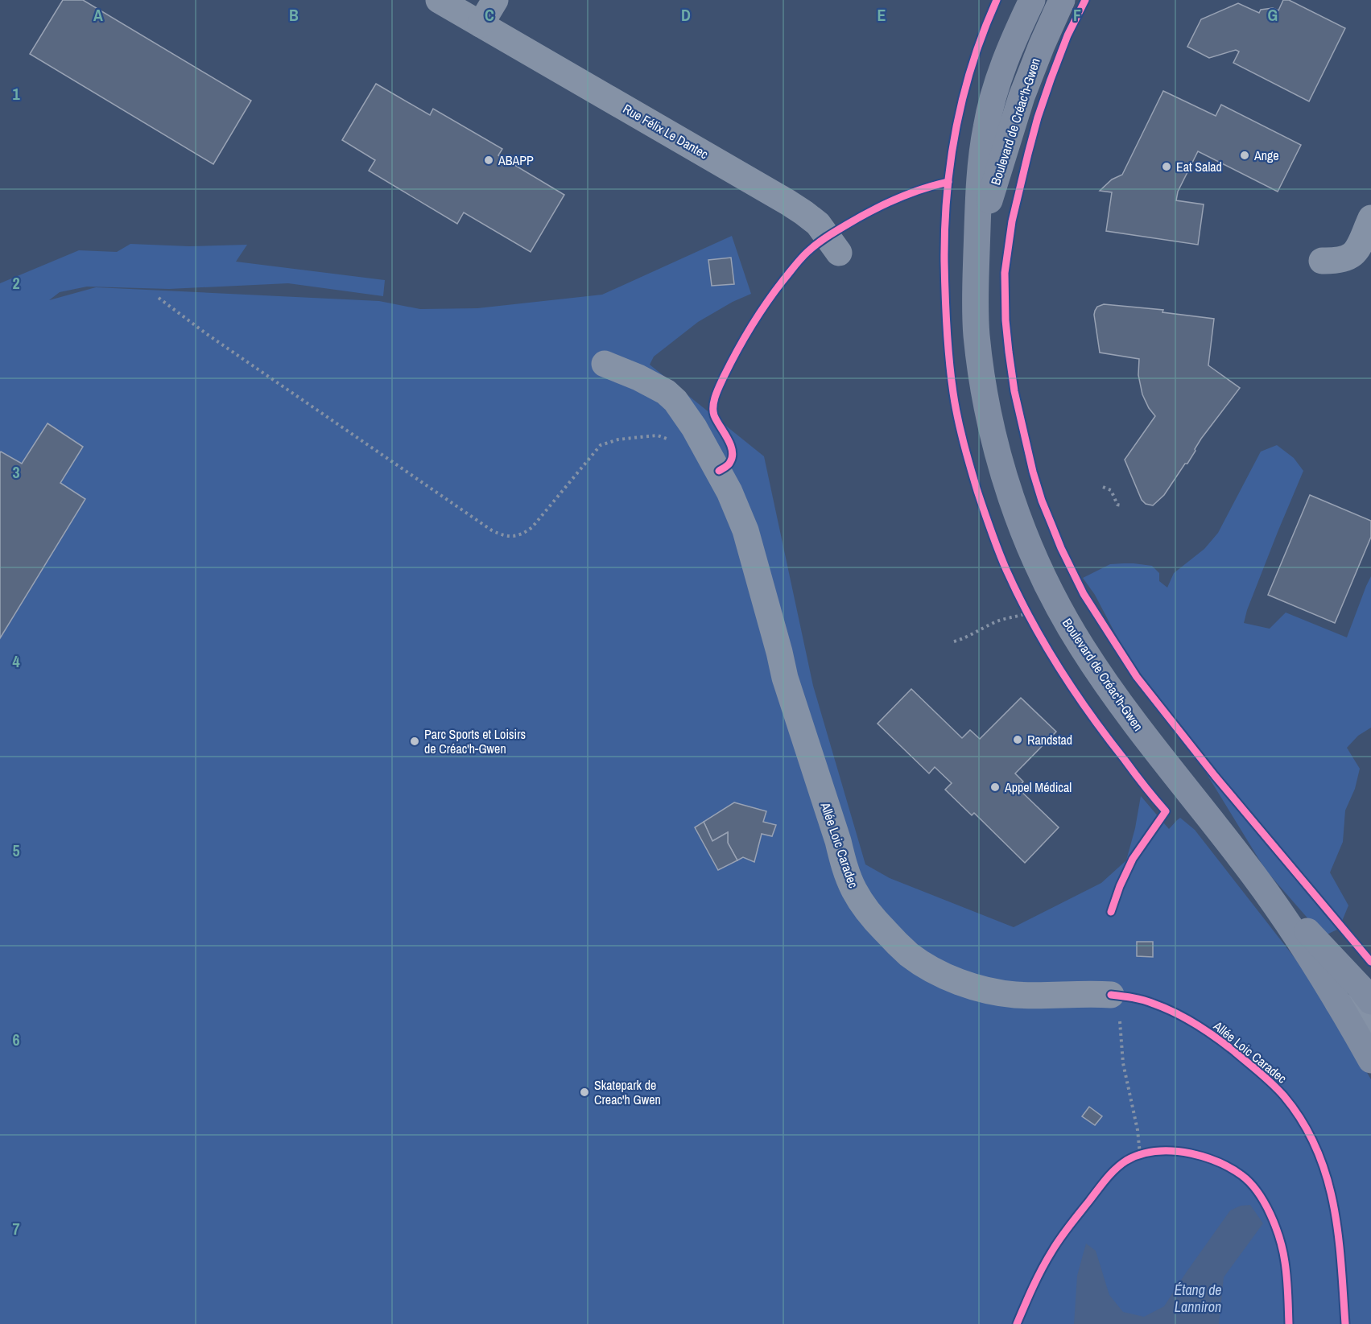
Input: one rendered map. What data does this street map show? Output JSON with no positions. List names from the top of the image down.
{
  "streets": {
    "street": ["Boulevard de Créac'h-Gwen", "Rue Félix Le Dantec", "Allée Loic Caradec"]
  },
  "water": ["Étang de Lanniron"],
  "places": [
    "Ange",
    "ABAPP",
    "Eat Salad",
    "Randstad",
    "Parc Sports et Loisirs de Créac'h-Gwen",
    "Appel Médical",
    "Skatepark de Creac'h Gwen"
  ],
  "grid": {
    "columns": [
      "A",
      "B",
      "C",
      "D",
      "E",
      "F",
      "G"
    ],
    "rows": [
      "1",
      "2",
      "3",
      "4",
      "5",
      "6",
      "7"
    ]
  }
}
